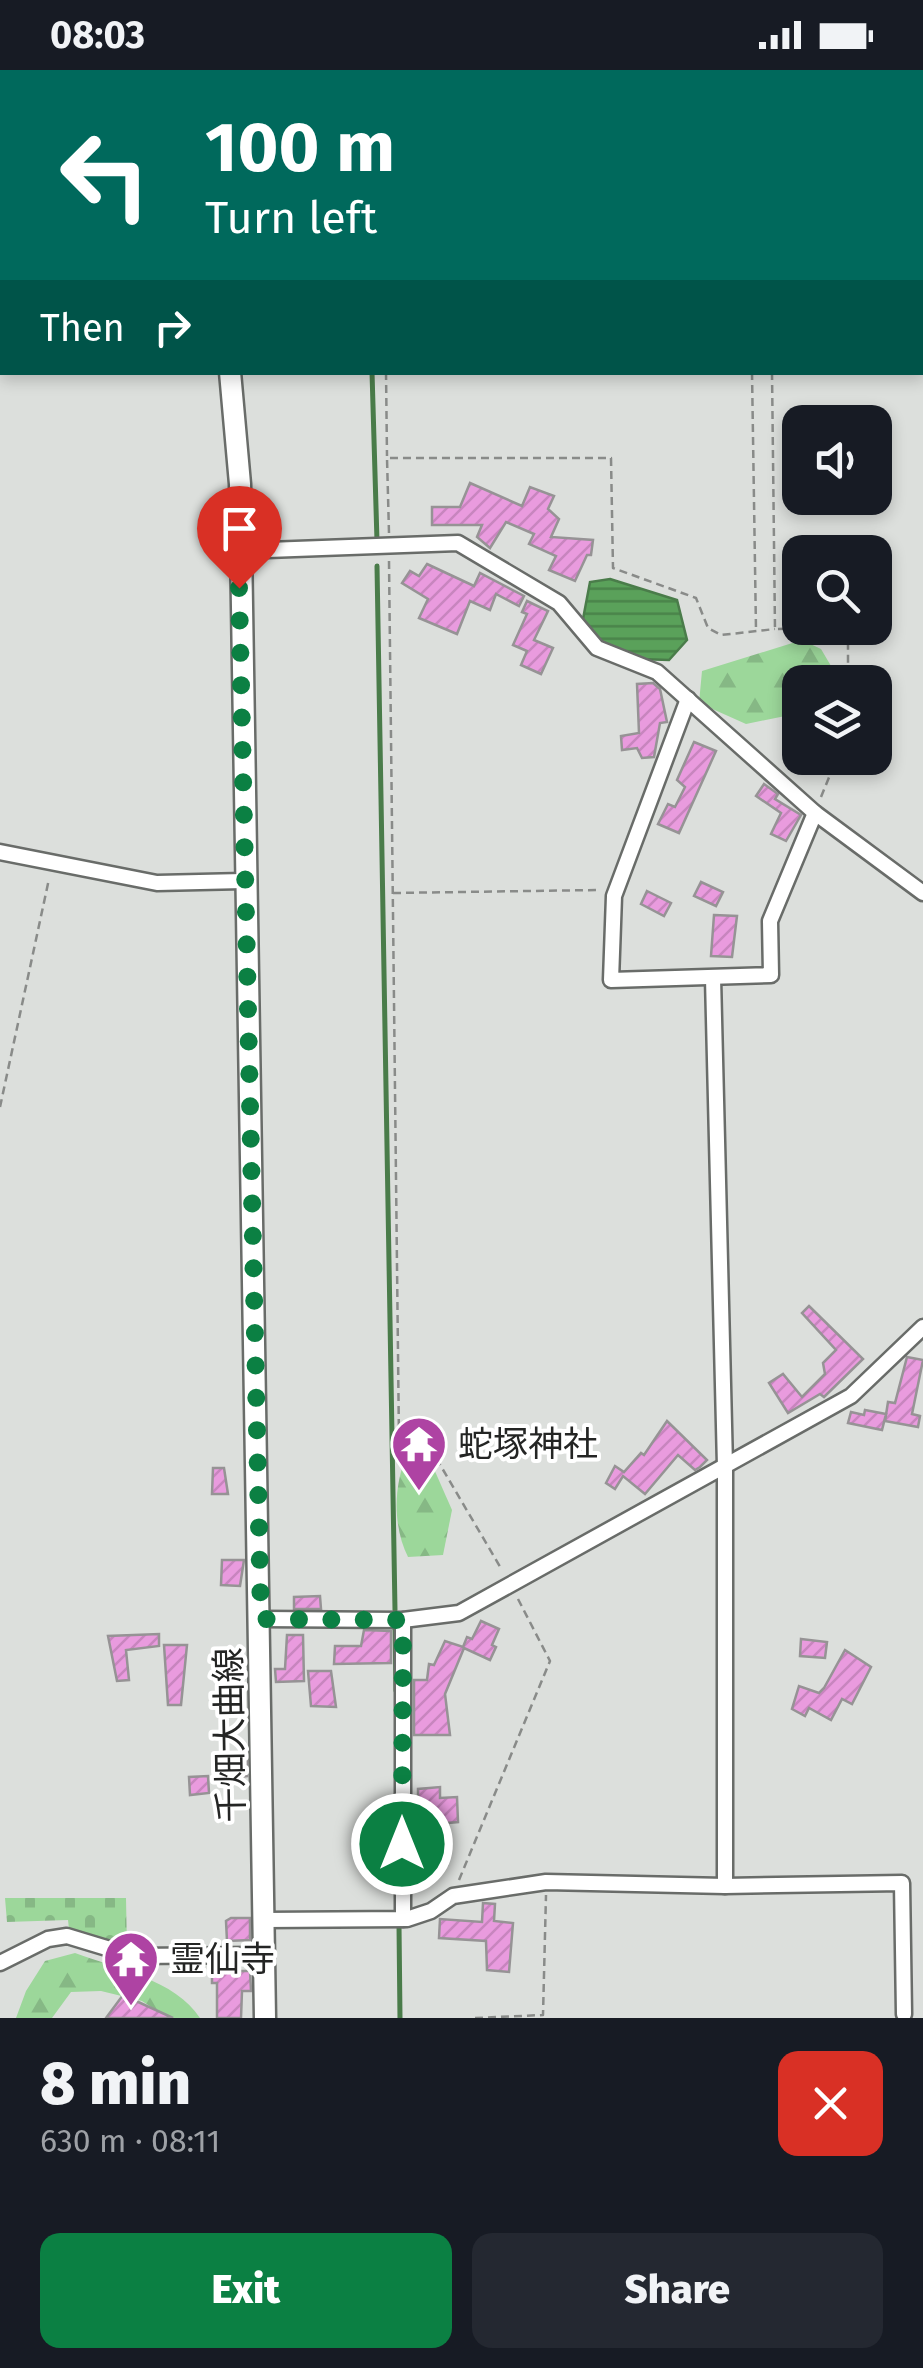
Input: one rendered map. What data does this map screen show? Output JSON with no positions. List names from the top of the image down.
{
  "streets": {
    "main road": ["千畑大曲線"]
  },
  "places": {
    "temple": ["蛇塚神社", "霊仙寺"]
  },
  "page": {
    "status": "08:03",
    "turn": ["100 m", "Turn left"],
    "then": "Then",
    "heading": ["8 min", "630 m · 08:11"],
    "buttons": ["Exit", "Share"]
  }
}
